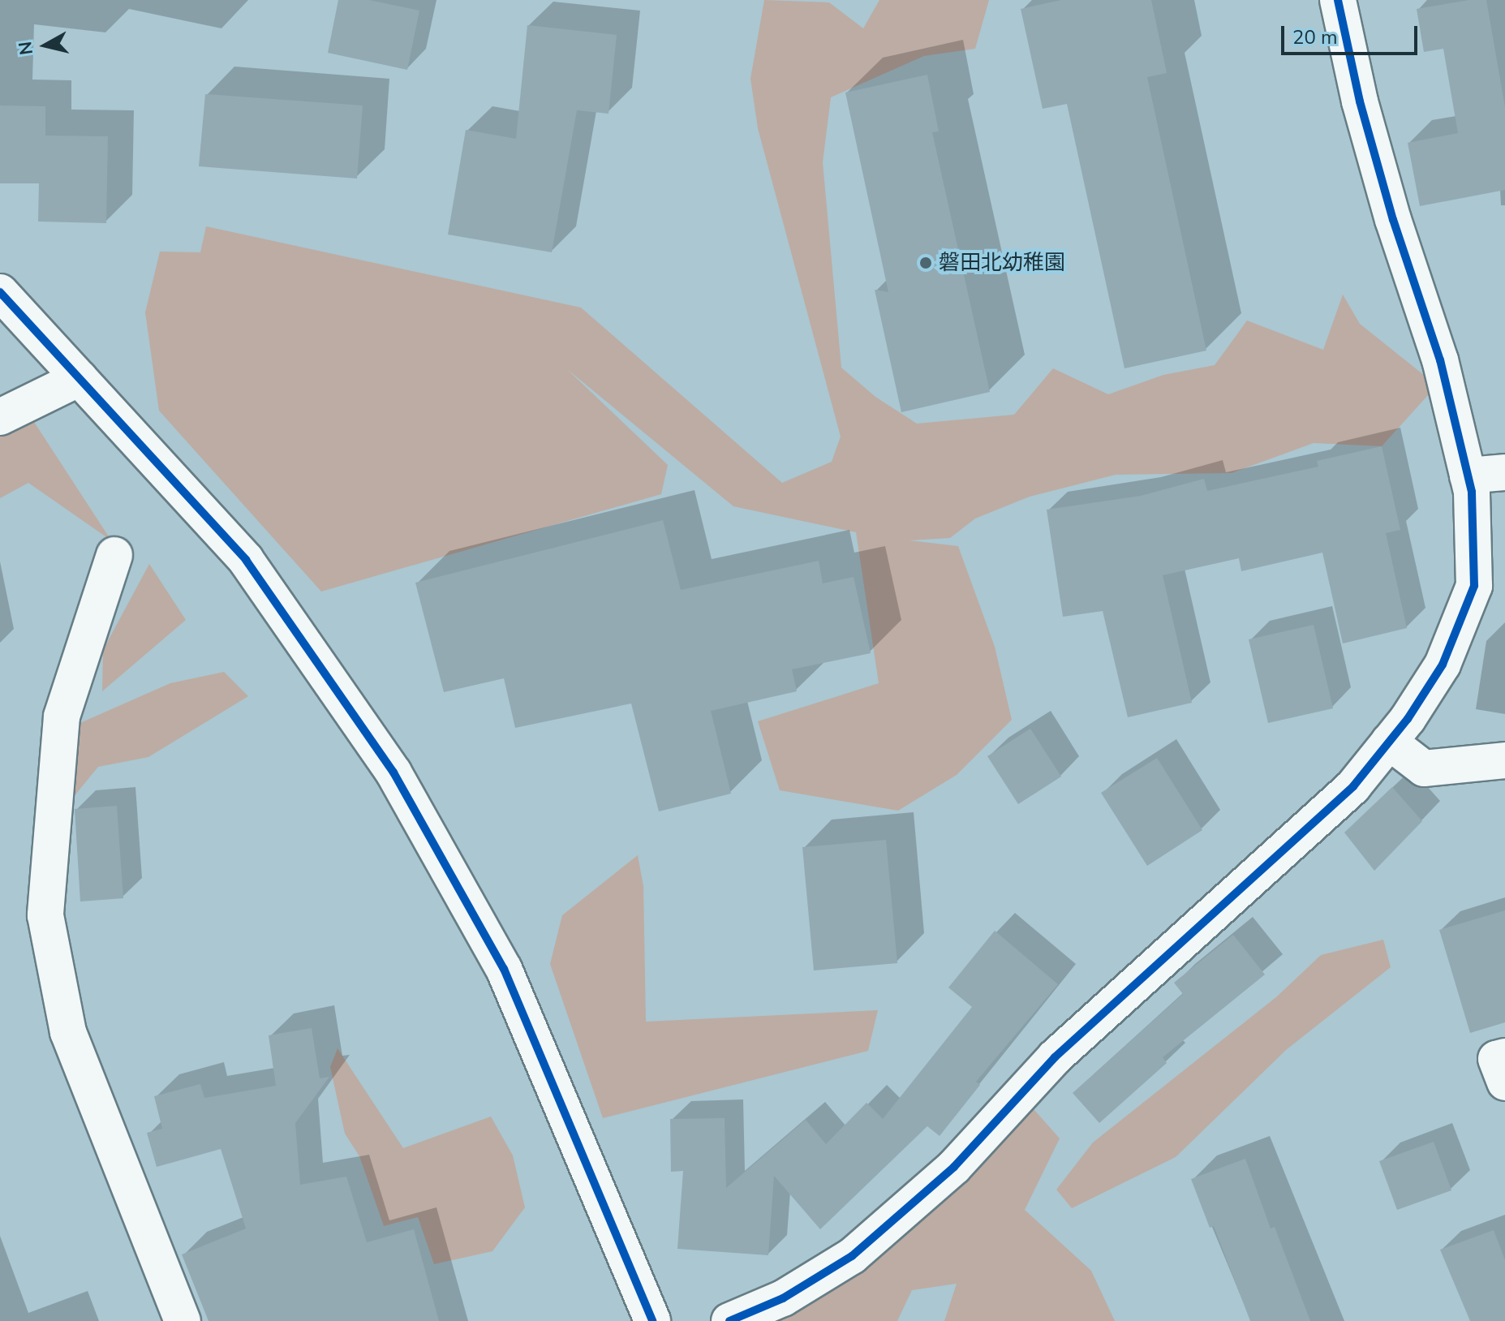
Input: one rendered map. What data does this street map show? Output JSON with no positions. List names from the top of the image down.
{
  "places": ["磐田北幼稚園"],
  "scale_bar": "20 m",
  "north": "left"
}
